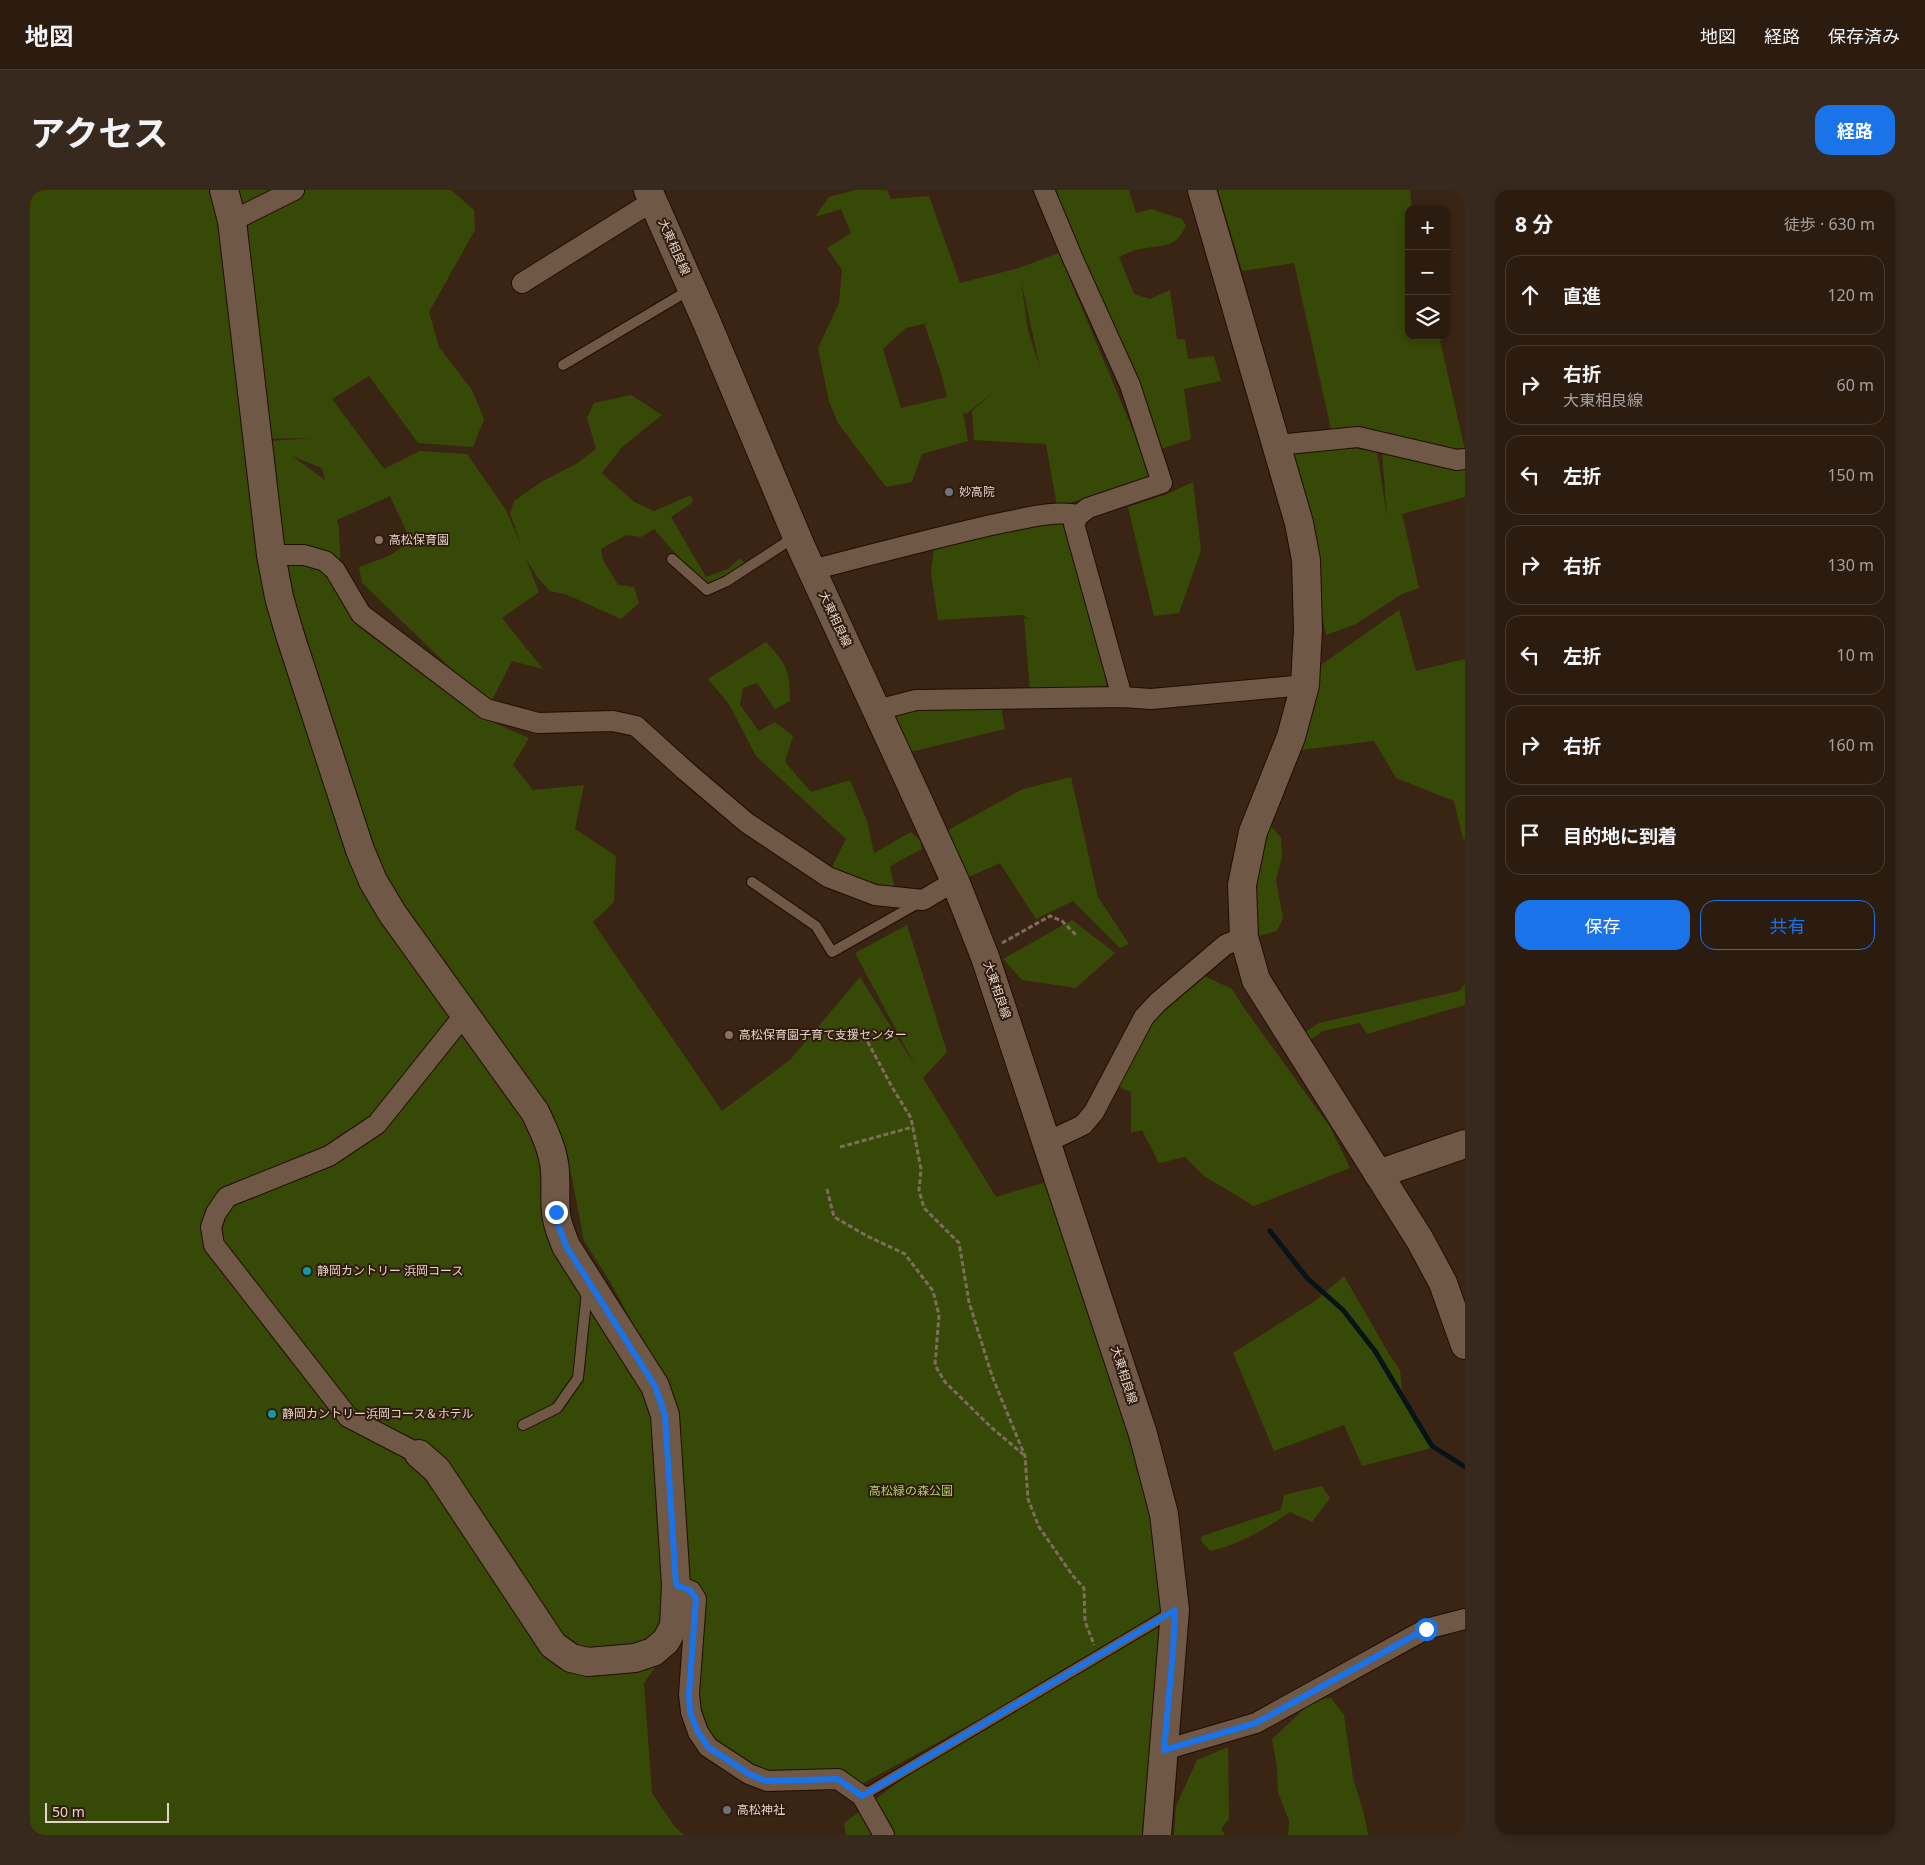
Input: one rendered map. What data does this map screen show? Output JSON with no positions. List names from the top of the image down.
{
  "streets": {
    "street": ["大東相良線"]
  },
  "parks": ["高松緑の森公園"],
  "places": [
    "妙高院",
    "高松保育園",
    "高松保育園子育て支援センター",
    "静岡カントリー 浜岡コース",
    "静岡カントリー浜岡コース＆ホテル",
    "高松神社"
  ],
  "scale_bar": "50 m",
  "page": {
    "header": "地図",
    "nav": ["地図", "経路", "保存済み"],
    "title": "アクセス",
    "buttons": [
      "経路",
      ["保存", "共有"]
    ],
    "heading": ["8 分", "徒歩 · 630 m"],
    "map_buttons": ["+", "−"],
    "list": [
      ["直進", "120 m"],
      ["右折", "大東相良線", "60 m"],
      ["左折", "150 m"],
      ["右折", "130 m"],
      ["左折", "10 m"],
      ["右折", "160 m"],
      "目的地に到着"
    ],
    "scale": "50 m"
  }
}
